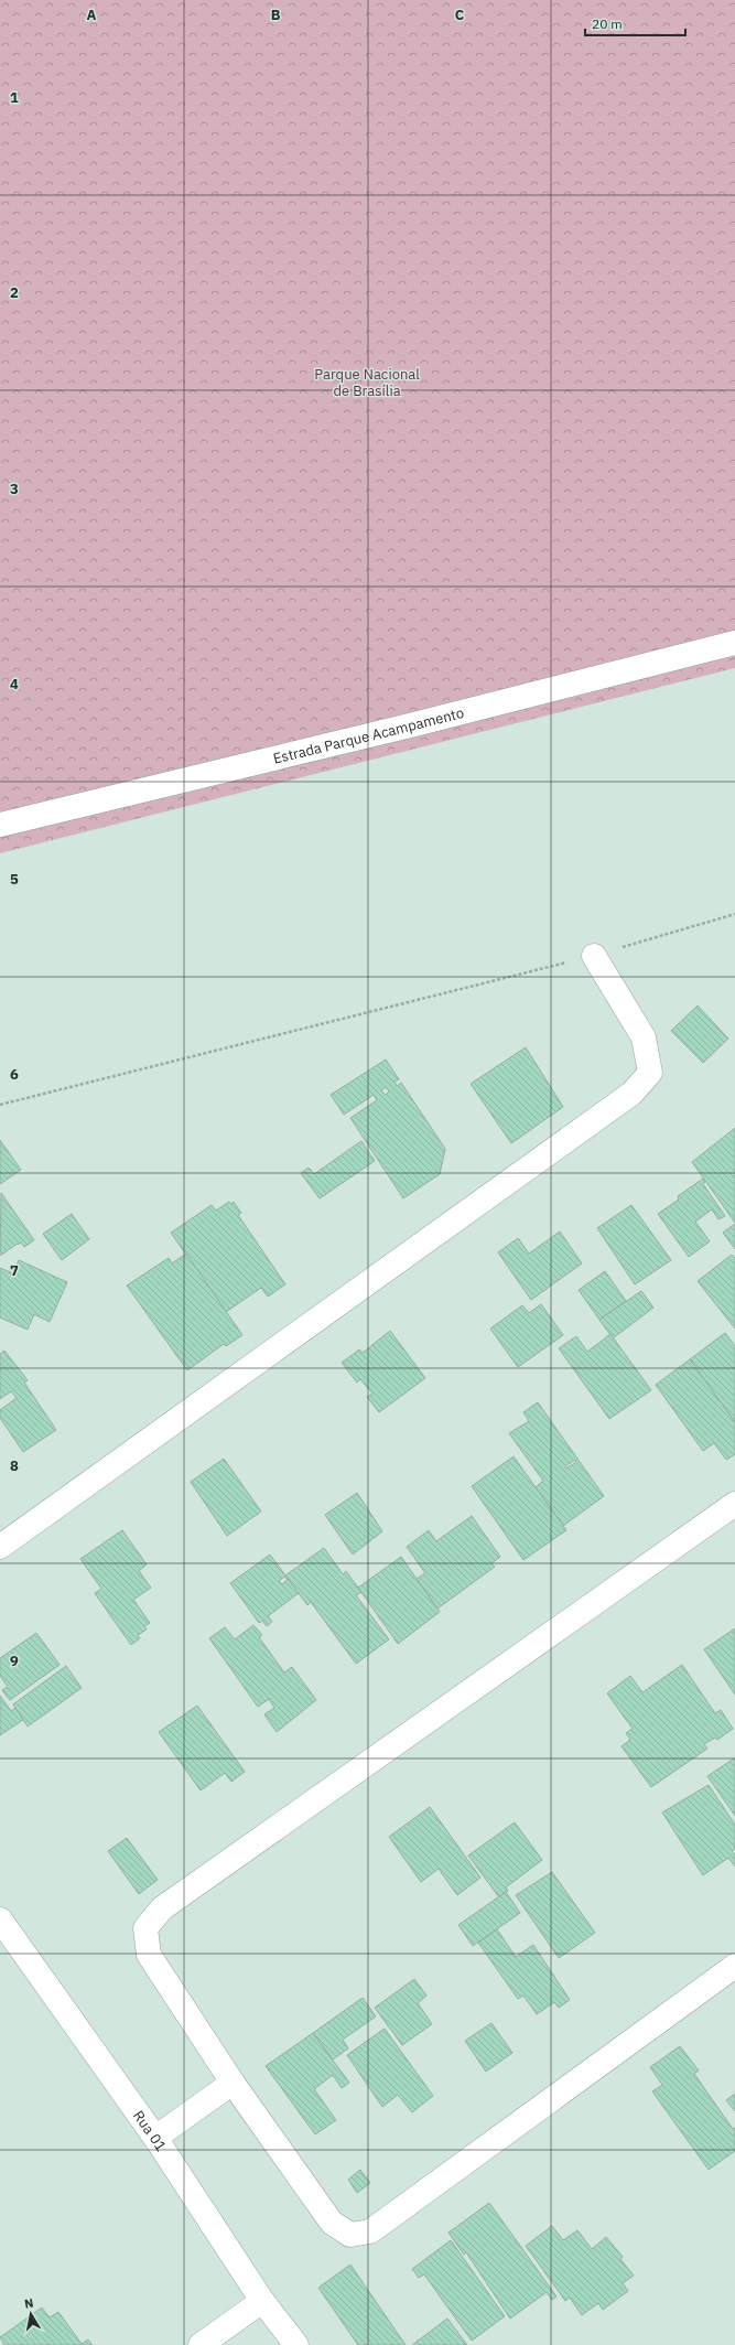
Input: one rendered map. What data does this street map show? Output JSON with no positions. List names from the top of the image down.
{
  "streets": {
    "street": ["Estrada Parque Acampamento", "Rua 01"]
  },
  "parks": ["Parque Nacional de Brasília"],
  "scale_bar": "20 m",
  "north": "top",
  "grid": {
    "columns": ["A", "B", "C"],
    "rows": [
      "1",
      "2",
      "3",
      "4",
      "5",
      "6",
      "7",
      "8",
      "9"
    ]
  }
}
